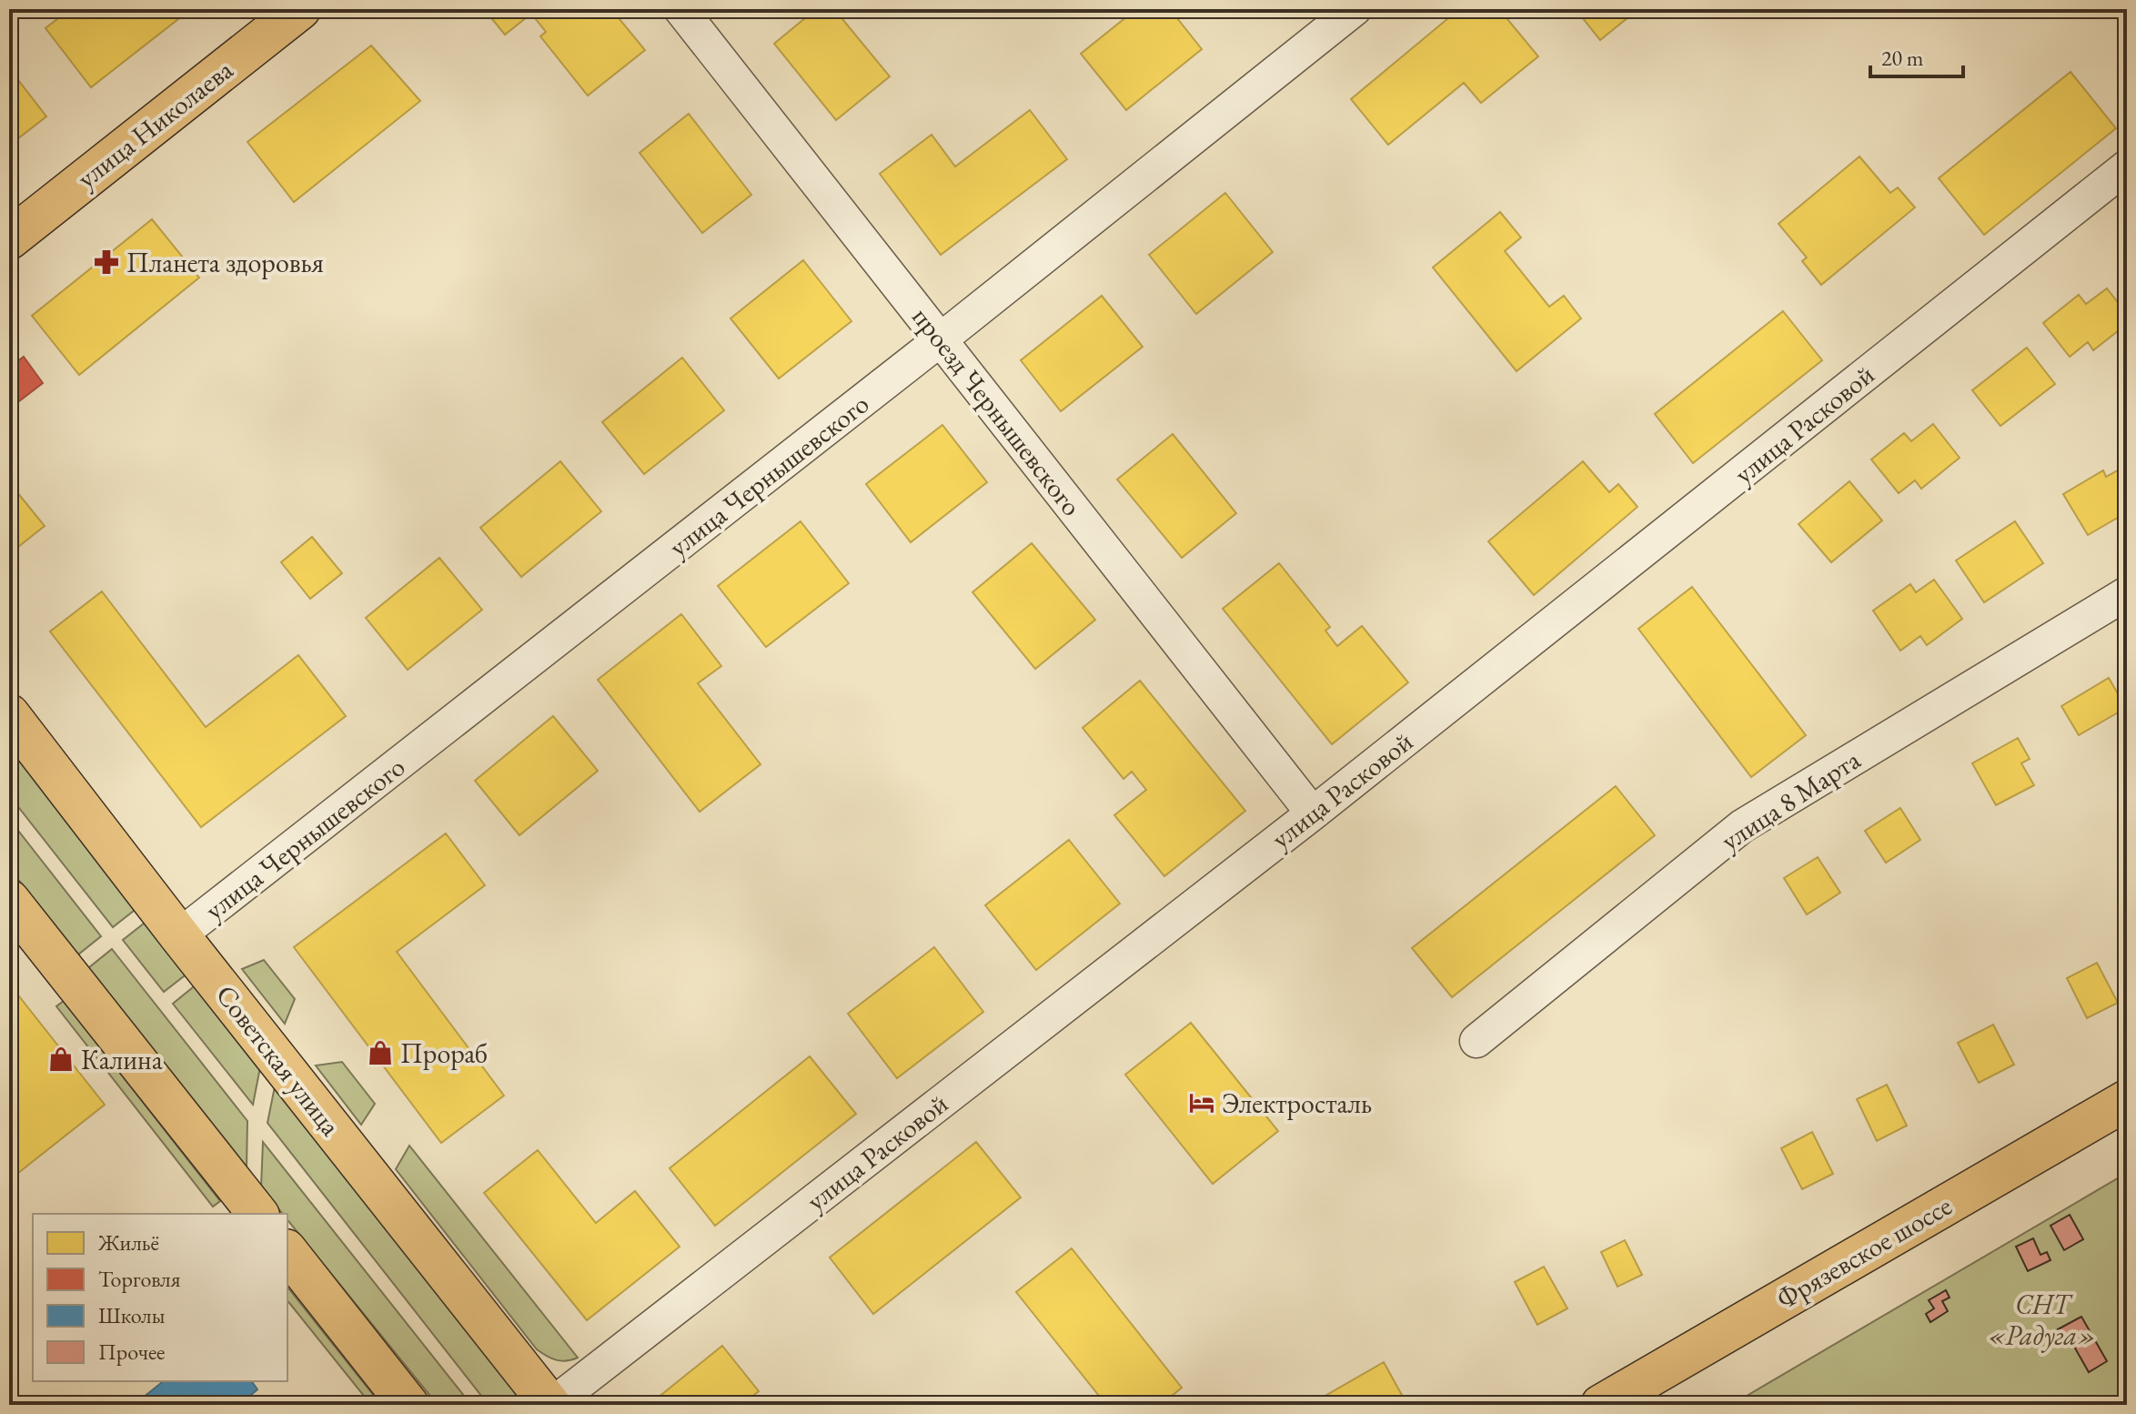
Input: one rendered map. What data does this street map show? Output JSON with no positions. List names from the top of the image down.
{
  "streets": {
    "main road": ["улица Николаева", "Советская улица", "Фрязевское шоссе"],
    "street": [
      "проезд Чернышевского",
      "улица Расковой",
      "улица Чернышевского",
      "улица 8 Марта"
    ]
  },
  "crossings": [
    ["проезд Чернышевского", "улица Расковой"],
    ["проезд Чернышевского", "улица Чернышевского"],
    ["улица Расковой", "Советская улица"],
    ["улица Чернышевского", "Советская улица"]
  ],
  "parks": ["СНТ «Радуга»"],
  "places": {
    "pharmacy": ["Планета здоровья"],
    "shop": ["Прораб", "Калина"],
    "hotel": ["Электросталь"]
  },
  "legend": [
    "Жильё",
    "Торговля",
    "Школы",
    "Прочее"
  ],
  "scale_bar": "20 m"
}
